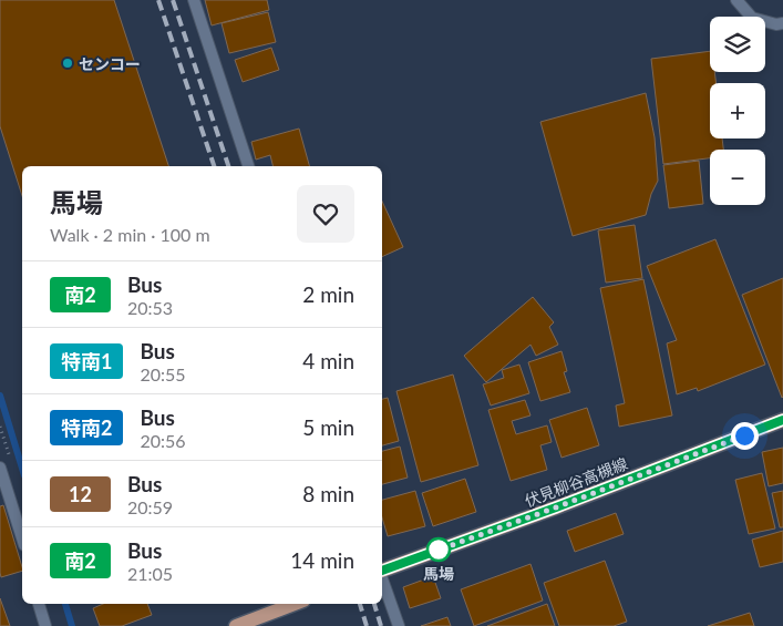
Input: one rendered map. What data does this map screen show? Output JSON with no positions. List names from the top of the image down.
{
  "streets": {
    "main road": ["伏見柳谷高槻線"]
  },
  "places": ["センコー", "馬場"],
  "lines": ["bus line 南2"],
  "page": {
    "map_buttons": ["+", "−"],
    "heading": ["馬場", "Walk · 2 min · 100 m"],
    "list": [
      {
        "mark": "南2",
        "name": "Bus",
        "note": "20:53",
        "value": "2 min"
      },
      {
        "mark": "特南1",
        "name": "Bus",
        "note": "20:55",
        "value": "4 min"
      },
      {
        "mark": "特南2",
        "name": "Bus",
        "note": "20:56",
        "value": "5 min"
      },
      {
        "mark": "12",
        "name": "Bus",
        "note": "20:59",
        "value": "8 min"
      },
      {
        "mark": "南2",
        "name": "Bus",
        "note": "21:05",
        "value": "14 min"
      }
    ]
  }
}
